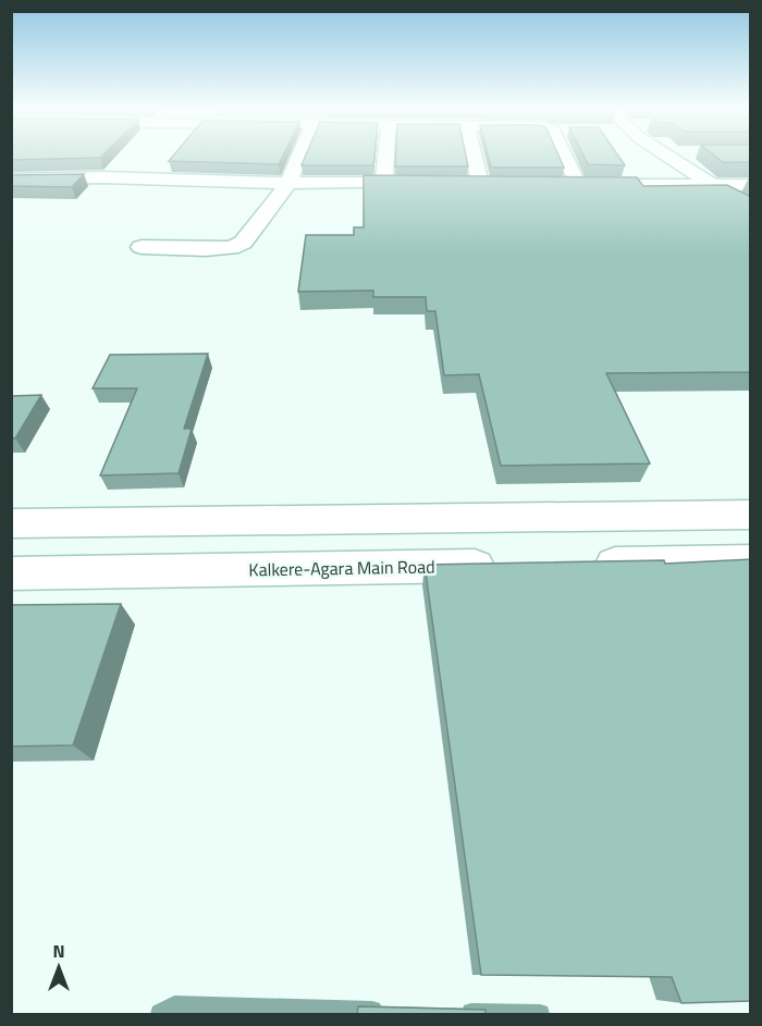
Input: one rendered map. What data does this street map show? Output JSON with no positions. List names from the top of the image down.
{
  "streets": {
    "street": ["Kalkere-Agara Main Road"]
  },
  "north": "top"
}
